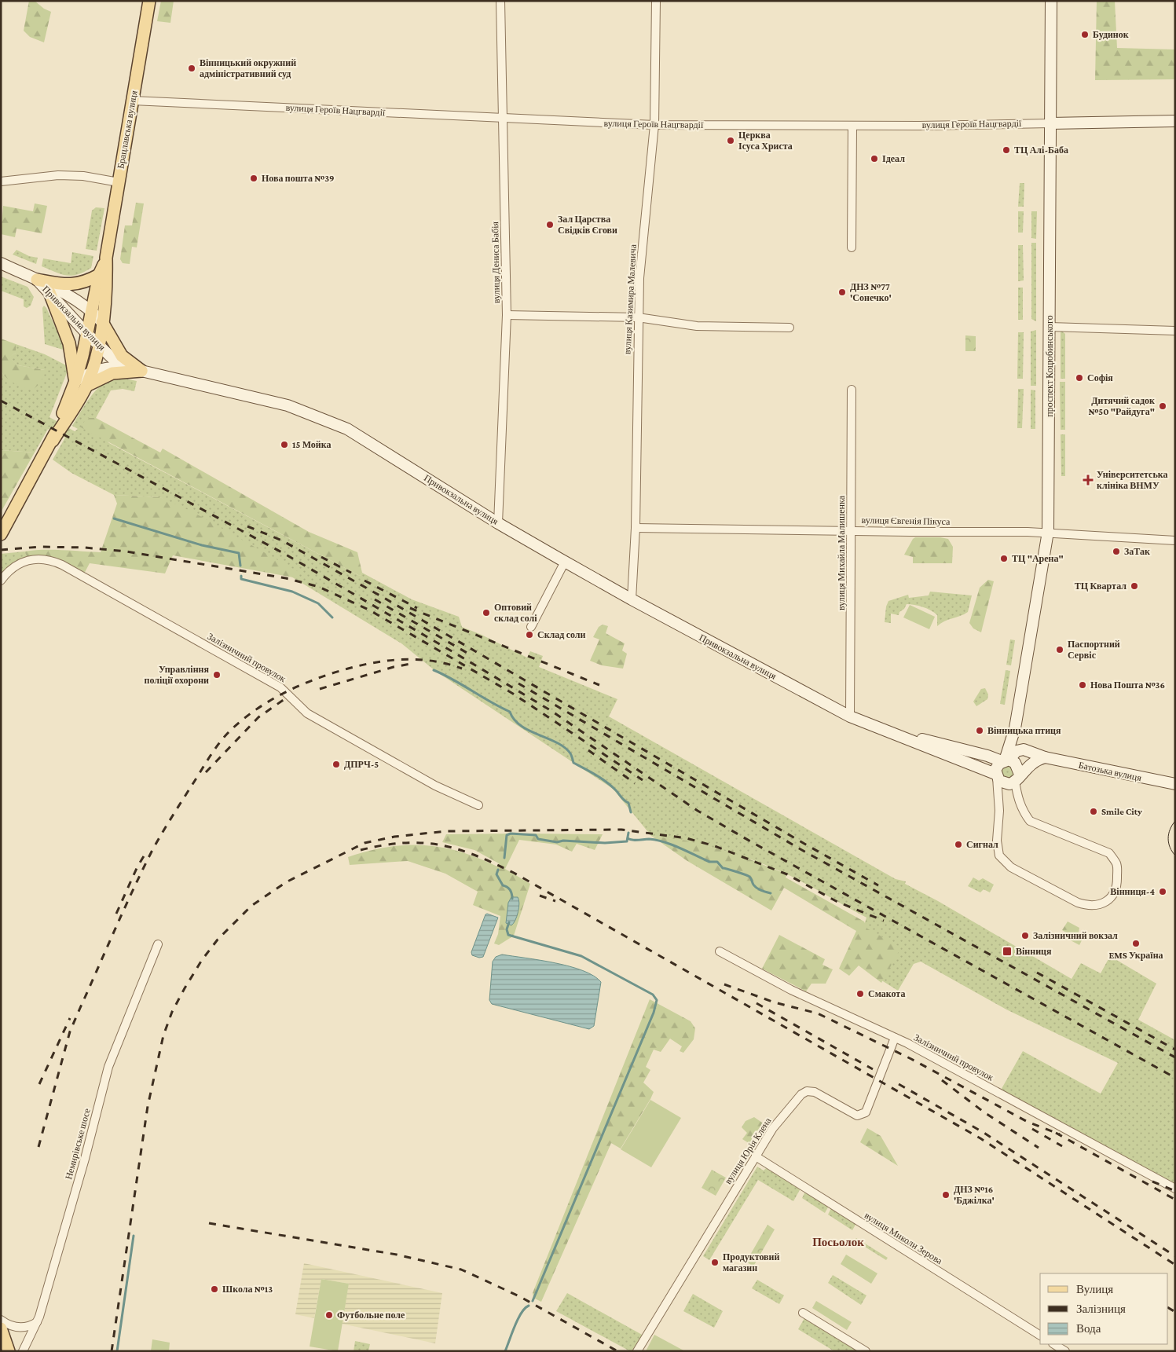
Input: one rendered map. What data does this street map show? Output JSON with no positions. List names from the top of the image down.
{
  "streets": {
    "main road": [
      "вулиця Героїв Нацгвардії",
      "Брацлавська вулиця",
      "Привокзальна вулиця",
      "проспект Коцюбинського",
      "Батозька вулиця"
    ],
    "street": [
      "вулиця Дениса Бабія",
      "вулиця Казимира Малевича",
      "вулиця Євгенія Пікуса",
      "вулиця Михайла Малишенка",
      "Залізничний провулок",
      "Немирівське шосе",
      "вулиця Юрія Клена",
      "вулиця Миколи Зерова"
    ]
  },
  "crossings": [
    ["вулиця Героїв Нацгвардії", "Брацлавська вулиця"],
    ["вулиця Героїв Нацгвардії", "вулиця Дениса Бабія"],
    ["вулиця Героїв Нацгвардії", "вулиця Казимира Малевича"],
    ["вулиця Героїв Нацгвардії", "проспект Коцюбинського"],
    ["Брацлавська вулиця", "Привокзальна вулиця"],
    ["вулиця Дениса Бабія", "Привокзальна вулиця"],
    ["вулиця Казимира Малевича", "Привокзальна вулиця"],
    ["вулиця Казимира Малевича", "вулиця Євгенія Пікуса"],
    ["Привокзальна вулиця", "вулиця Михайла Малишенка"],
    ["проспект Коцюбинського", "вулиця Євгенія Пікуса"],
    ["вулиця Євгенія Пікуса", "вулиця Михайла Малишенка"],
    ["Залізничний провулок", "вулиця Юрія Клена"],
    ["вулиця Юрія Клена", "вулиця Миколи Зерова"]
  ],
  "districts": ["Посьолок"],
  "places": {
    "other": [
      "Будинок",
      "Вінницький окружний адміністративний суд",
      "Церква Ісуса Христа",
      "ТЦ Алі-Баба",
      "Ідеал",
      "Нова пошта №39",
      "Зал Царства Свідків Єгови",
      "ДНЗ №77 'Сонечко'",
      "Софія",
      "Дитячий садок №50 \"Райдуга\"",
      "15 Мойка",
      "ЗаТак",
      "ТЦ \"Арена\"",
      "ТЦ Квартал",
      "Оптовий склад солі",
      "Склад соли",
      "Паспортний Сервіс",
      "Управління поліції охорони",
      "Нова Пошта №36",
      "Вінницька птиця",
      "ДПРЧ-5",
      "Smile City",
      "Сигнал",
      "Вінниця-4",
      "Залізничний вокзал",
      "EMS Україна",
      "Смакота",
      "ДНЗ №16 'Бджілка'",
      "Продуктовий магазин",
      "Школа №13",
      "Футбольне поле"
    ],
    "health": ["Університетська клініка ВНМУ"],
    "transit": ["Вінниця"]
  },
  "legend": ["Вулиця", "Залізниця", "Вода"]
}
